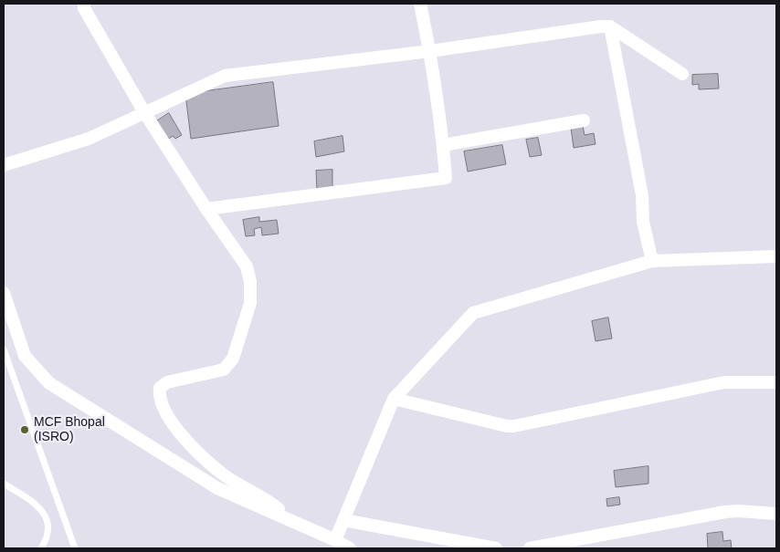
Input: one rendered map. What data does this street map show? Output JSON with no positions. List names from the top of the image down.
{
  "places": ["MCF Bhopal (ISRO)"]
}
